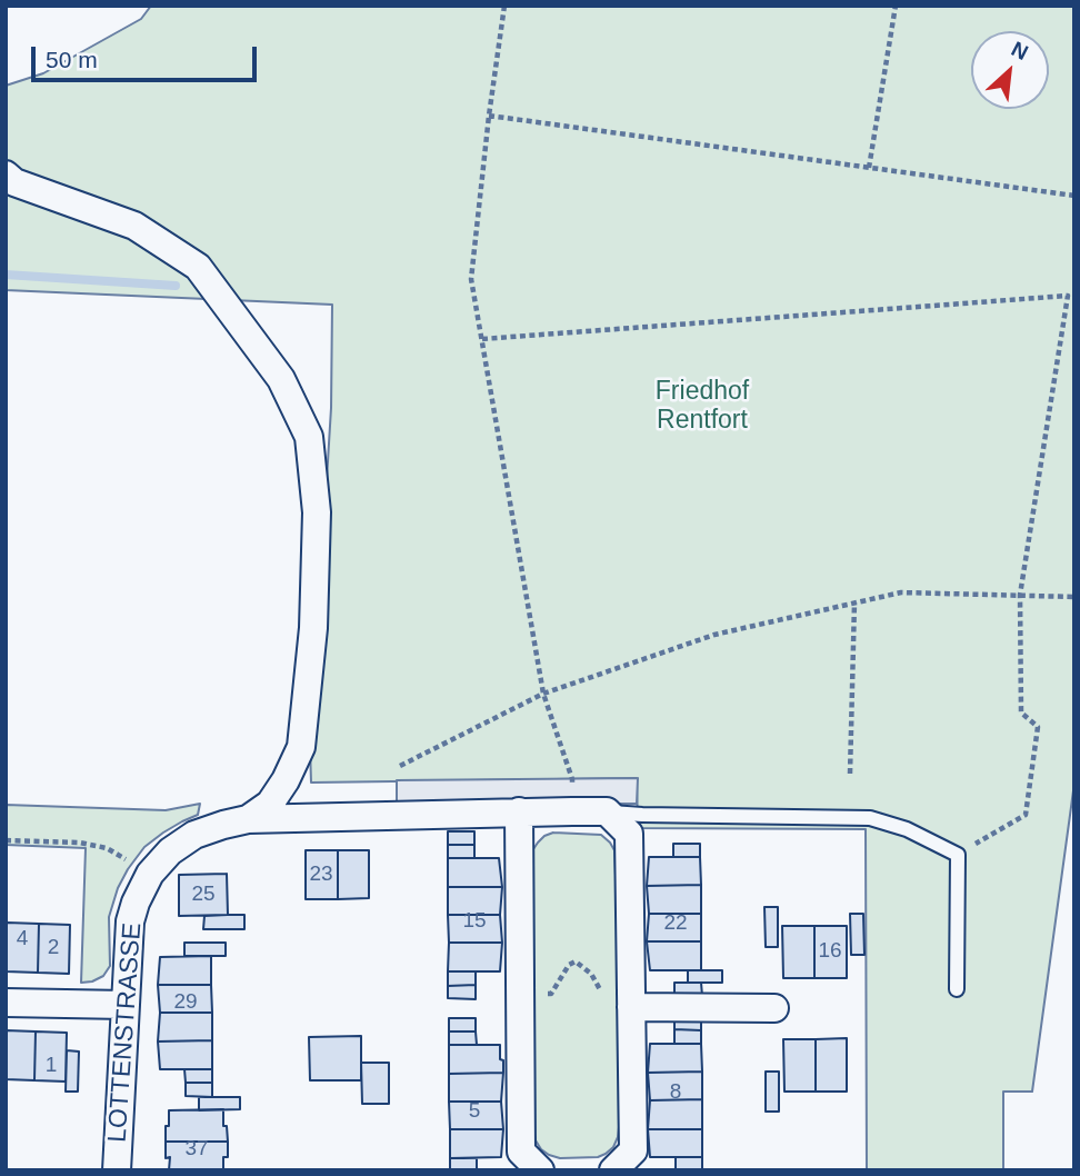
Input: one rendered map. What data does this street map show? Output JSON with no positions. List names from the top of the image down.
{
  "streets": {
    "street": ["LOTTENSTRASSE"]
  },
  "parks": ["Friedhof Rentfort"],
  "house_numbers": [
    "23",
    "25",
    "15",
    "22",
    "4",
    "2",
    "16",
    "29",
    "1",
    "8",
    "5",
    "37"
  ],
  "scale_bar": "50 m",
  "north": "top right"
}
